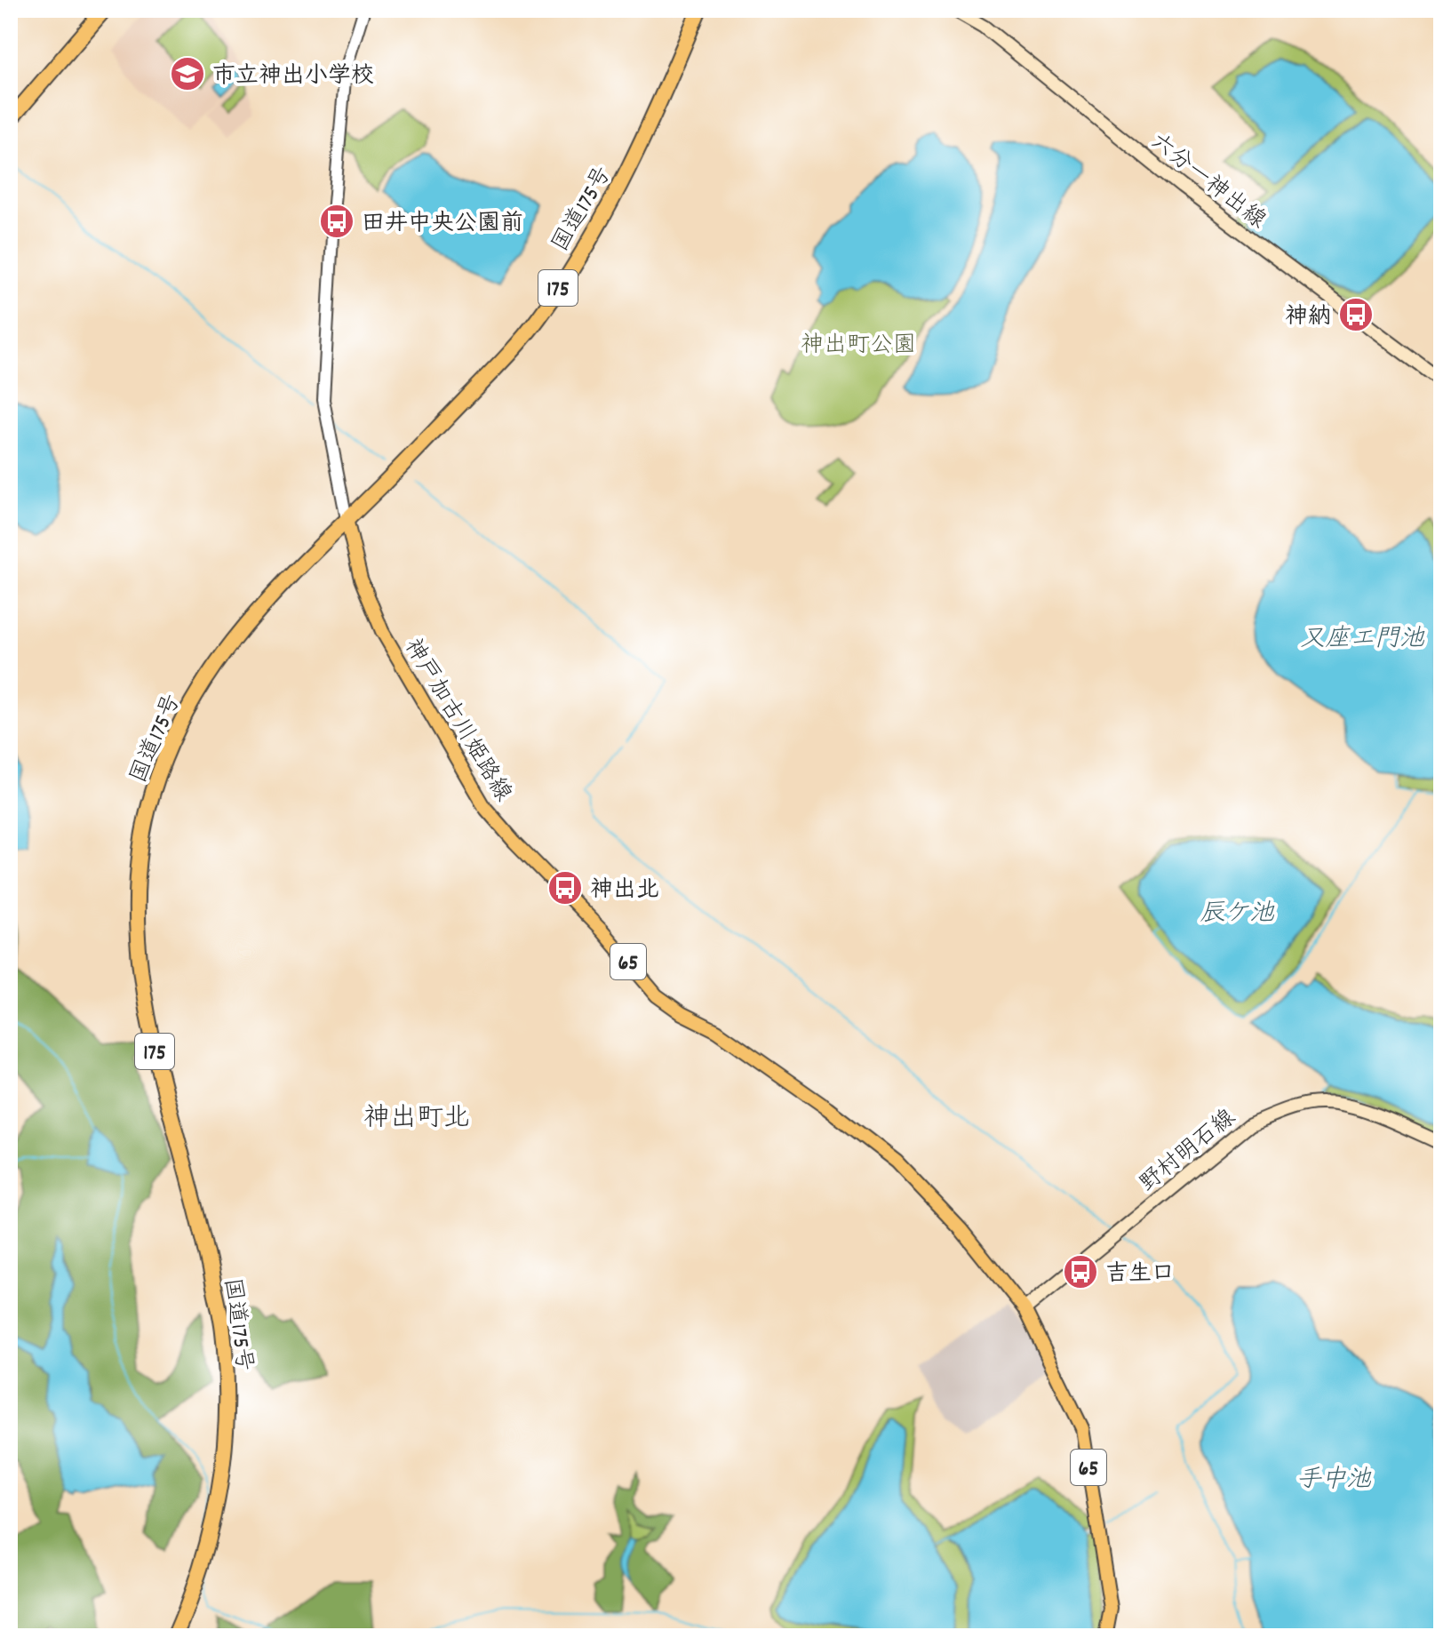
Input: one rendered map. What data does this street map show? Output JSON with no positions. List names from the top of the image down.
{
  "streets": {
    "highway": ["国道175号", "175"],
    "main road": [
      "六分一神出線",
      "神戸加古川姫路線",
      "65",
      "野村明石線"
    ]
  },
  "crossings": [
    ["国道175号", "神戸加古川姫路線"],
    ["神戸加古川姫路線", "野村明石線"]
  ],
  "districts": ["神出町北"],
  "water": ["又座エ門池", "辰ケ池", "手中池"],
  "parks": ["神出町公園"],
  "places": {
    "school or university": ["市立神出小学校"],
    "bus stop": [
      "田井中央公園前",
      "神納",
      "神出北",
      "吉生口"
    ]
  }
}
